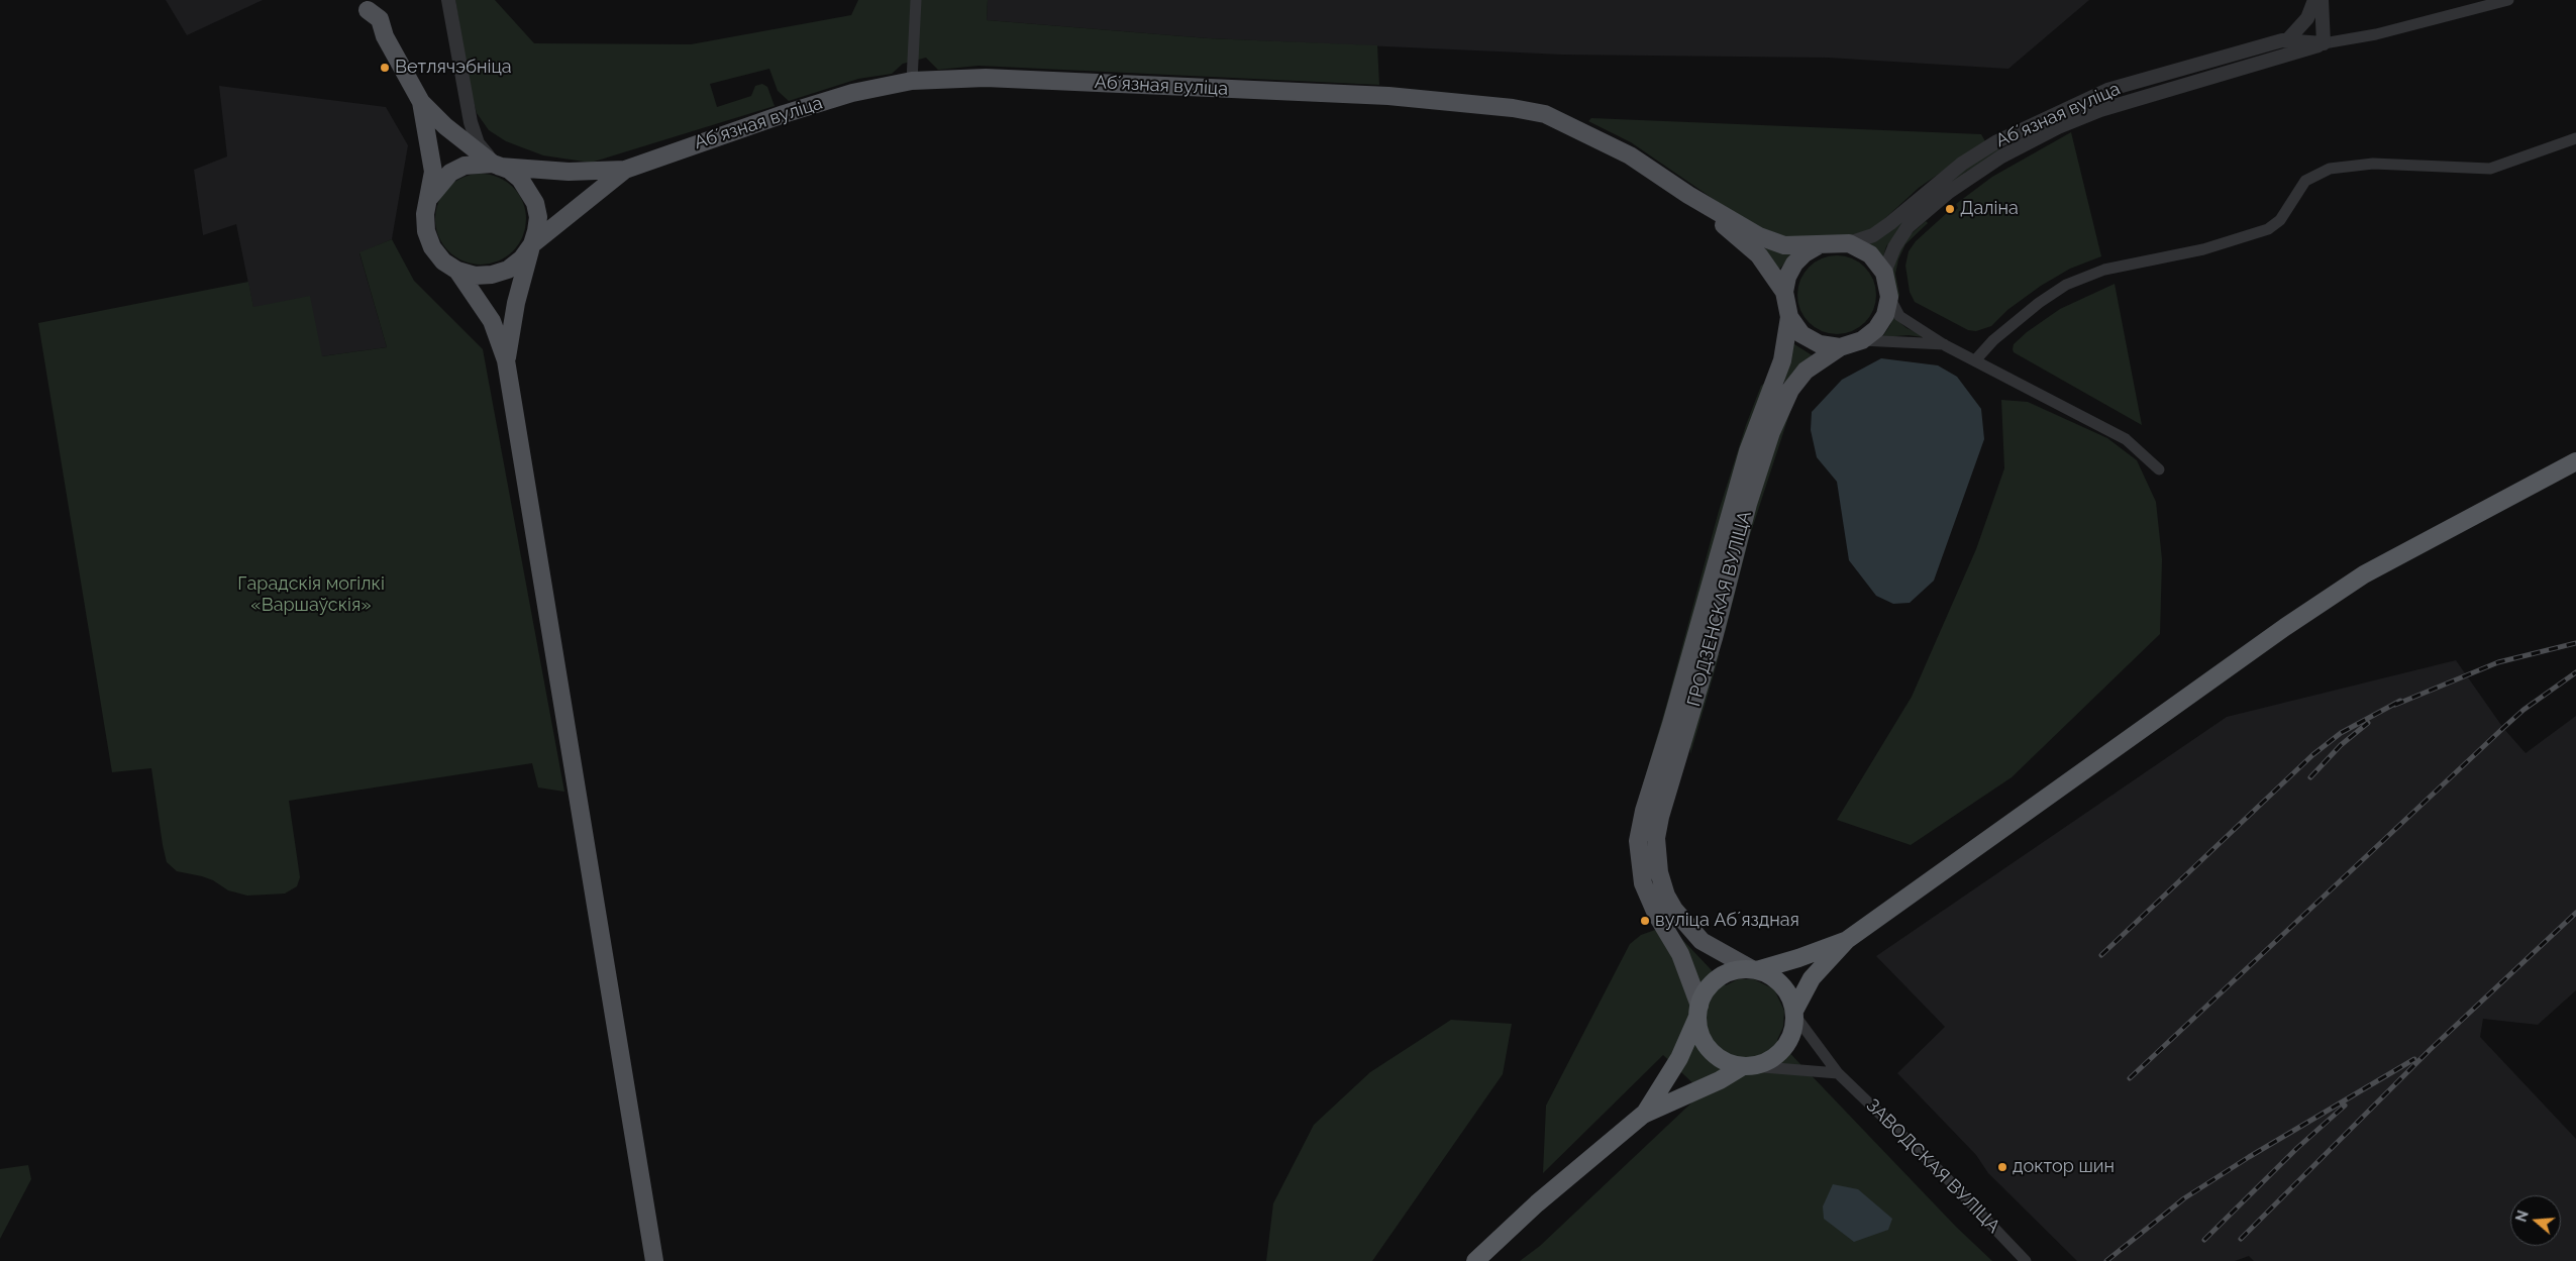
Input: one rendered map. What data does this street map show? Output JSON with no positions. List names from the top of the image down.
{
  "streets": {
    "main road": ["Абʼязная вуліца", "ГРОДЗЕНСКАЯ ВУЛІЦА"],
    "street": ["ЗАВОДСКАЯ ВУЛІЦА"]
  },
  "crossings": [
    ["Абʼязная вуліца", "ГРОДЗЕНСКАЯ ВУЛІЦА"],
    ["ГРОДЗЕНСКАЯ ВУЛІЦА", "ЗАВОДСКАЯ ВУЛІЦА"]
  ],
  "parks": ["Гарадскія могілкі «Варшаўскія»"],
  "places": [
    "Ветлячэбніца",
    "Даліна",
    "вуліца Абʼяздная",
    "доктор шин"
  ],
  "north": "left"
}
